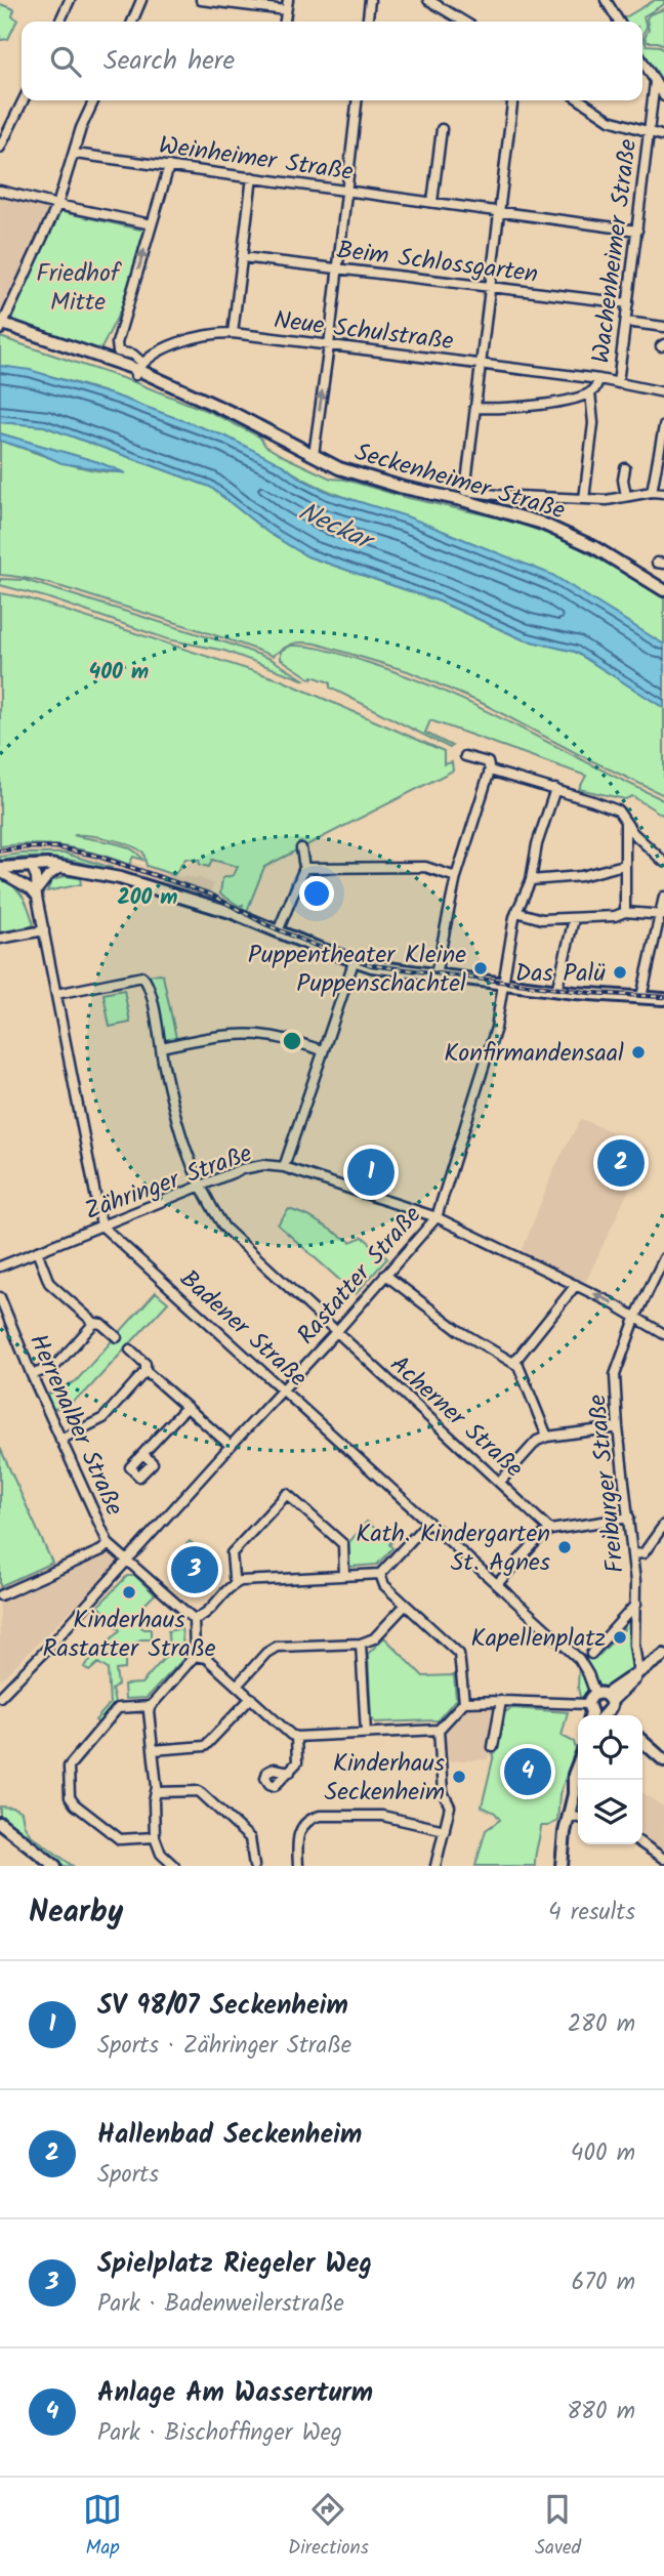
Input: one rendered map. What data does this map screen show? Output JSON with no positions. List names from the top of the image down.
{
  "streets": {
    "main road": ["Seckenheimer Straße"],
    "street": [
      "Weinheimer Straße",
      "Wachenheimer Straße",
      "Beim Schlossgarten",
      "Neue Schulstraße",
      "Zähringer Straße",
      "Rastatter Straße",
      "Badener Straße",
      "Acherner Straße",
      "Herrenalber Straße",
      "Freiburger Straße"
    ]
  },
  "crossings": [
    ["Weinheimer Straße", "Wachenheimer Straße"],
    ["Wachenheimer Straße", "Beim Schlossgarten"],
    ["Wachenheimer Straße", "Neue Schulstraße"],
    ["Neue Schulstraße", "Seckenheimer Straße"],
    ["Zähringer Straße", "Rastatter Straße"],
    ["Zähringer Straße", "Badener Straße"],
    ["Zähringer Straße", "Acherner Straße"],
    ["Zähringer Straße", "Freiburger Straße"],
    ["Rastatter Straße", "Badener Straße"],
    ["Rastatter Straße", "Acherner Straße"],
    ["Rastatter Straße", "Herrenalber Straße"]
  ],
  "water": ["Neckar"],
  "parks": ["Friedhof Mitte"],
  "places": [
    "Puppentheater Kleine Puppenschachtel",
    "Das Palü",
    "Konfirmandensaal",
    "Kath. Kindergarten St. Agnes",
    "Kinderhaus Rastatter Straße",
    "Kapellenplatz",
    "Kinderhaus Seckenheim"
  ],
  "page": {
    "search": "Search here",
    "pins": [
      "2",
      "1",
      "3",
      "4"
    ],
    "heading": ["Nearby", "4 results"],
    "list": [
      {
        "mark": "1",
        "name": "SV 98/07 Seckenheim",
        "note": "Sports · Zähringer Straße",
        "value": "280 m"
      },
      {
        "mark": "2",
        "name": "Hallenbad Seckenheim",
        "note": "Sports",
        "value": "400 m"
      },
      {
        "mark": "3",
        "name": "Spielplatz Riegeler Weg",
        "note": "Park · Badenweilerstraße",
        "value": "670 m"
      },
      {
        "mark": "4",
        "name": "Anlage Am Wasserturm",
        "note": "Park · Bischoffinger Weg",
        "value": "880 m"
      }
    ],
    "nav": ["Map", "Directions", "Saved"]
  },
  "rings": ["400 m", "200 m"]
}
